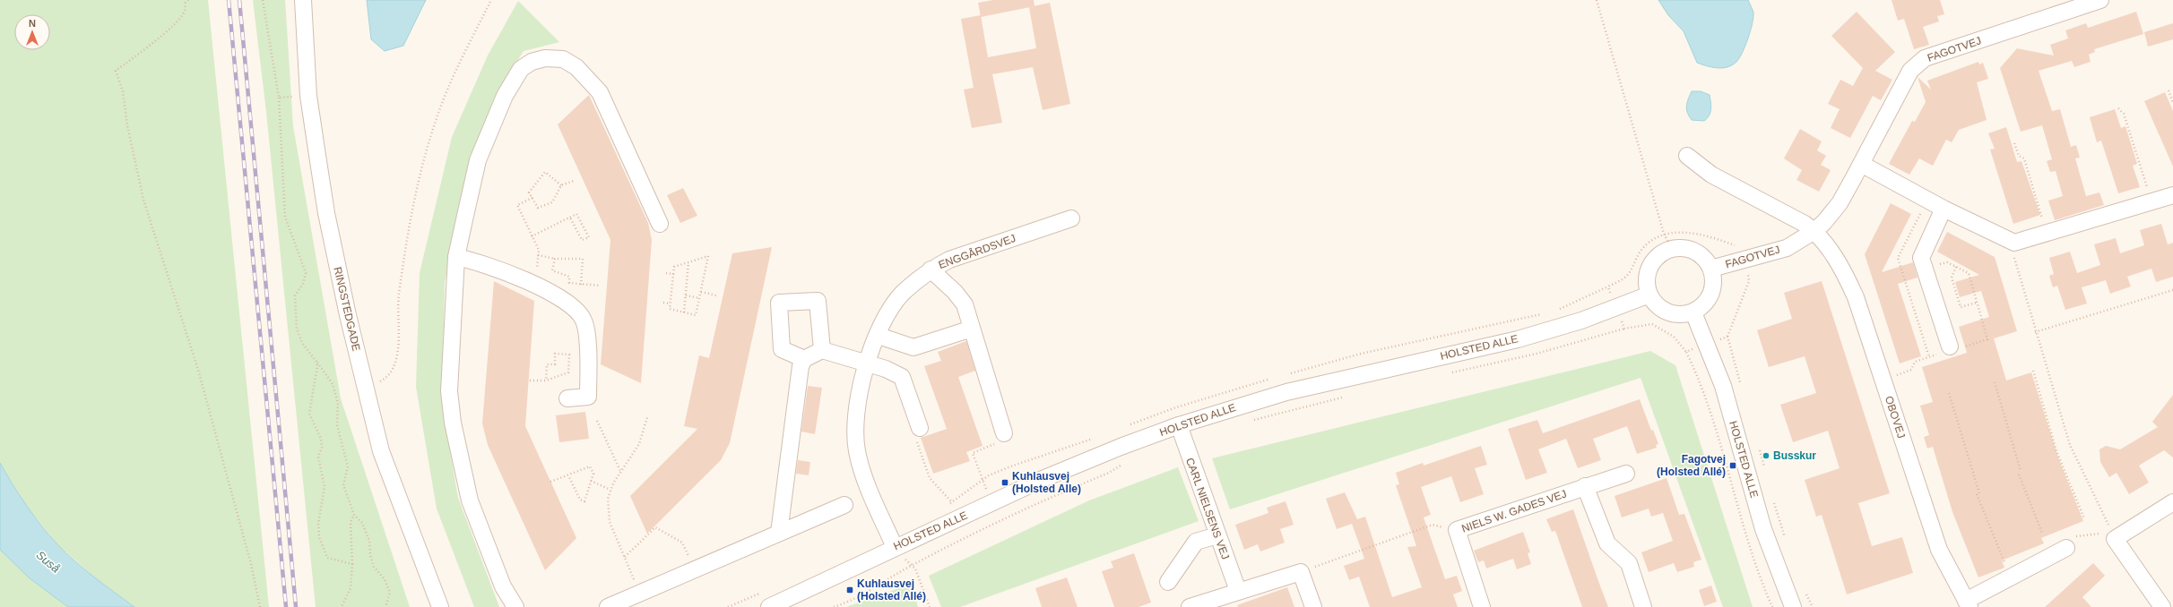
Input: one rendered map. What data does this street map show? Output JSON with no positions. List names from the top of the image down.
{
  "streets": {
    "street": [
      "FAGOTVEJ",
      "ENGGÅRDSVEJ",
      "RINGSTEDGADE",
      "HOLSTED ALLE",
      "OBOVEJ",
      "CARL NIELSENS VEJ",
      "NIELS W. GADES VEJ"
    ]
  },
  "crossings": [
    ["FAGOTVEJ", "HOLSTED ALLE"],
    ["FAGOTVEJ", "OBOVEJ"],
    ["ENGGÅRDSVEJ", "HOLSTED ALLE"],
    ["HOLSTED ALLE", "CARL NIELSENS VEJ"]
  ],
  "water": ["Suså"],
  "places": {
    "other": ["Busskur"],
    "transit": ["Fagotvej (Holsted Allé)", "Kuhlausvej (Holsted Alle)", "Kuhlausvej (Holsted Allé)"]
  },
  "north": "top"
}
